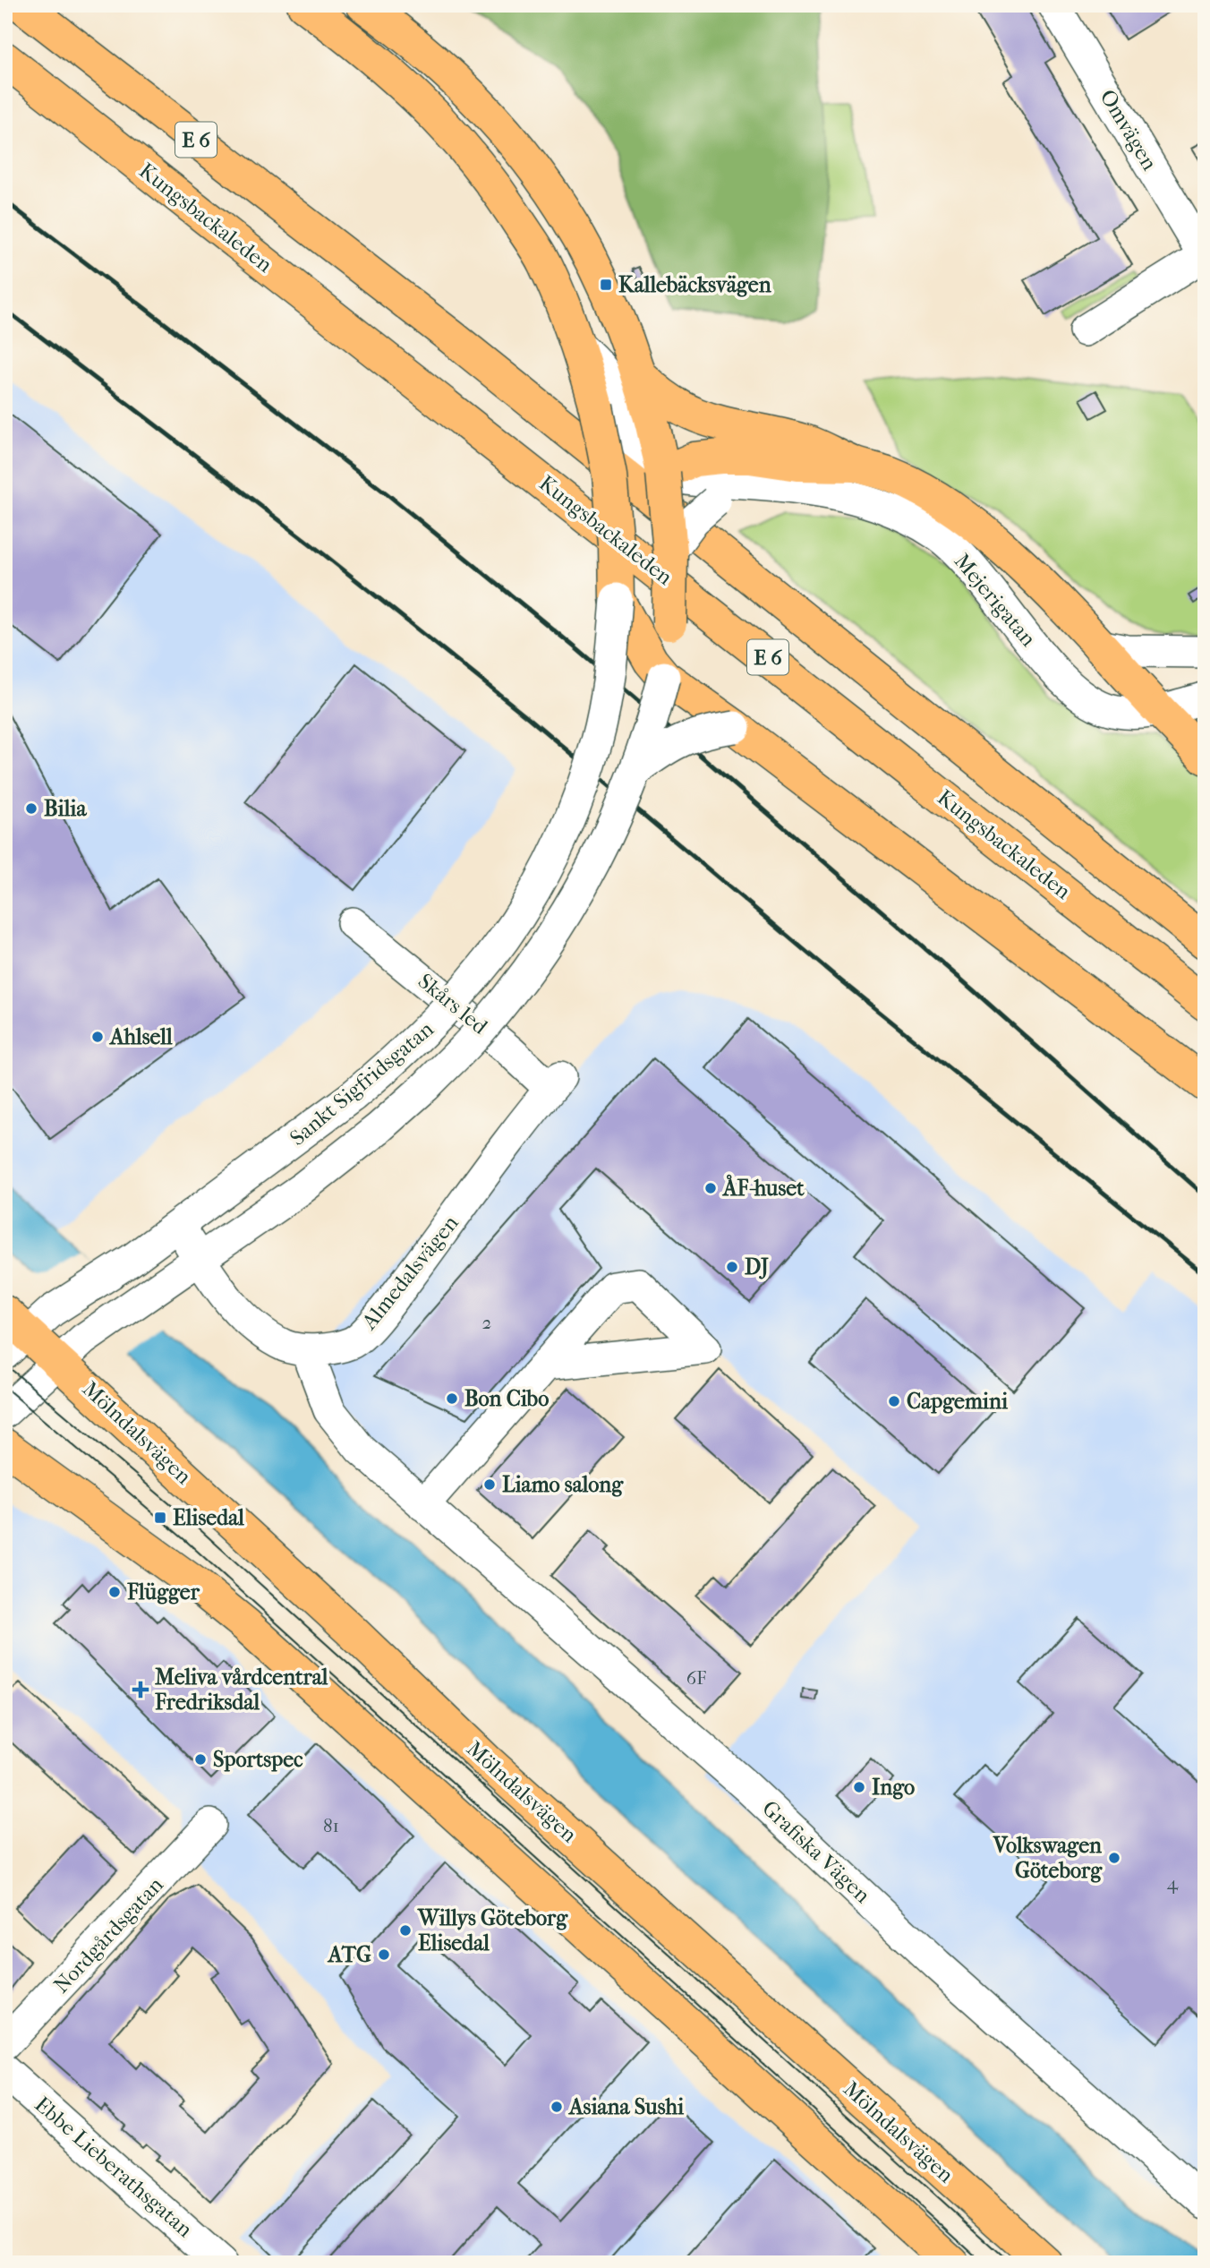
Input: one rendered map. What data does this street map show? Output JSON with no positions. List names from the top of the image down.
{
  "streets": {
    "main road": [
      "E 6",
      "Kungsbackaleden",
      "Mejerigatan",
      "Sankt Sigfridsgatan",
      "Mölndalsvägen"
    ],
    "street": [
      "Omvägen",
      "Skårs led",
      "Almedalsvägen",
      "Grafiska Vägen",
      "Nordgårdsgatan",
      "Ebbe Lieberathsgatan"
    ]
  },
  "crossings": [
    ["Mejerigatan", "Sankt Sigfridsgatan"],
    ["Skårs led", "Almedalsvägen"],
    ["Sankt Sigfridsgatan", "Almedalsvägen"],
    ["Sankt Sigfridsgatan", "Mölndalsvägen"],
    ["Almedalsvägen", "Grafiska Vägen"]
  ],
  "places": {
    "transit": ["Kallebäcksvägen", "Elisedal"],
    "other": [
      "Bilia",
      "Ahlsell",
      "ÅF-huset",
      "DJ",
      "Bon Cibo",
      "Capgemini",
      "Liamo salong",
      "Flügger",
      "Sportspec",
      "Ingo",
      "Volkswagen Göteborg",
      "Willys Göteborg Elisedal",
      "ATG",
      "Asiana Sushi"
    ],
    "health": ["Meliva vårdcentral Fredriksdal"]
  },
  "house_numbers": [
    "2",
    "6F",
    "81",
    "4"
  ]
}
